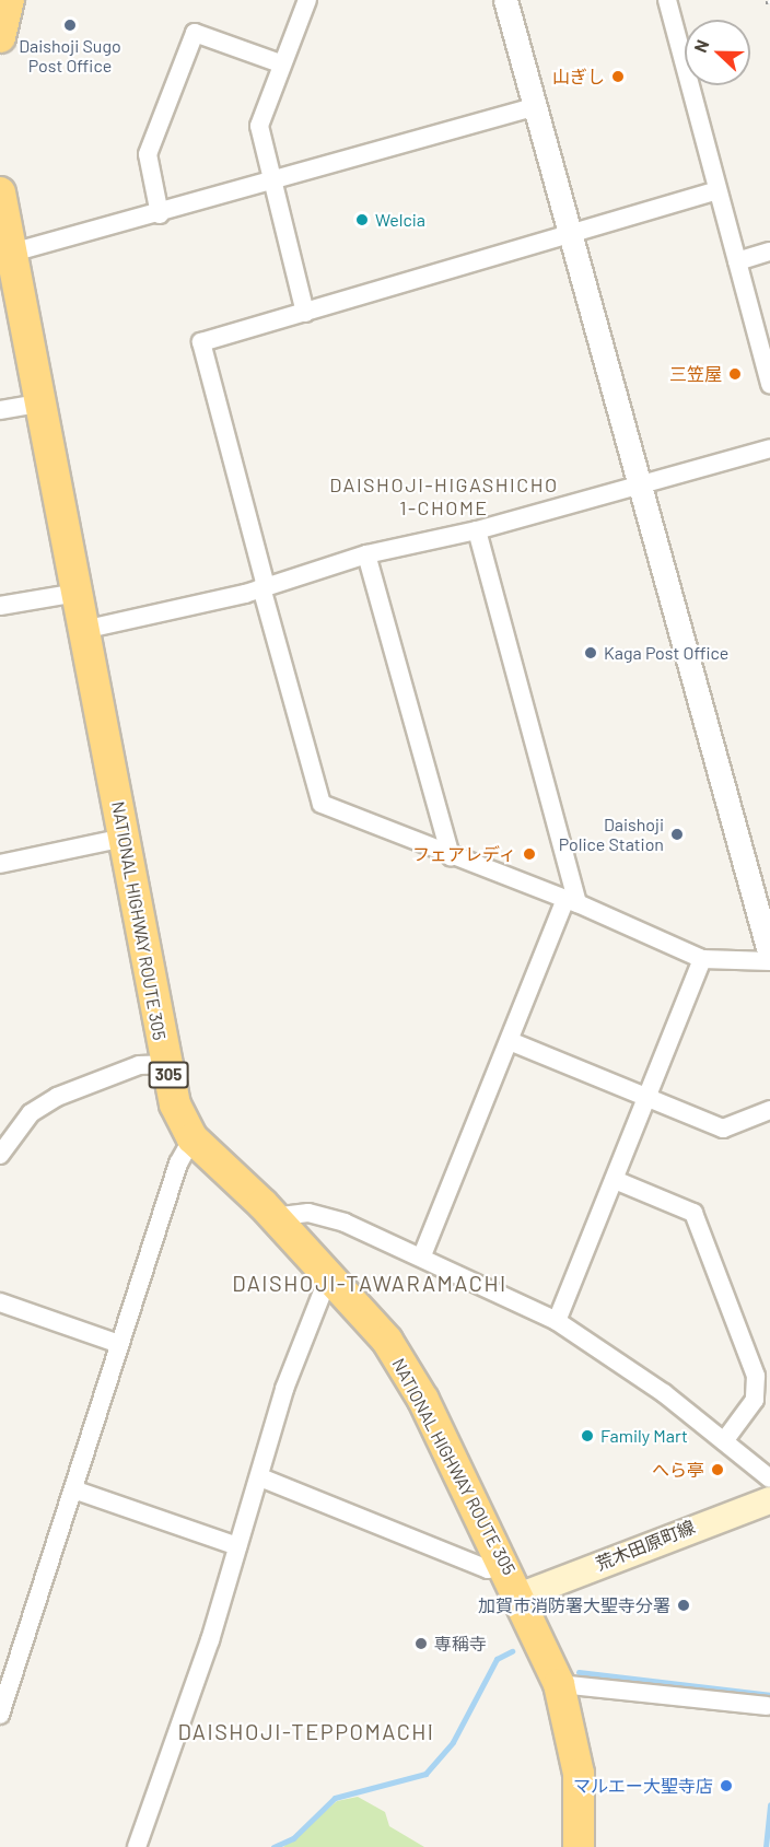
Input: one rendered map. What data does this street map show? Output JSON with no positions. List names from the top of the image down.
{
  "streets": {
    "highway": ["NATIONAL HIGHWAY ROUTE 305", "305"],
    "main road": ["荒木田原町線"]
  },
  "crossings": [
    ["NATIONAL HIGHWAY ROUTE 305", "荒木田原町線"]
  ],
  "districts": ["DAISHOJI-HIGASHICHO 1-CHOME", "DAISHOJI-TAWARAMACHI", "DAISHOJI-TEPPOMACHI"],
  "places": [
    "Daishoji Sugo Post Office",
    "山ぎし",
    "Welcia",
    "三笠屋",
    "Kaga Post Office",
    "Daishoji Police Station",
    "フェアレディ",
    "Family Mart",
    "へら亭",
    "加賀市消防署大聖寺分署",
    "専稱寺",
    "マルエー大聖寺店"
  ],
  "north": "left"
}
